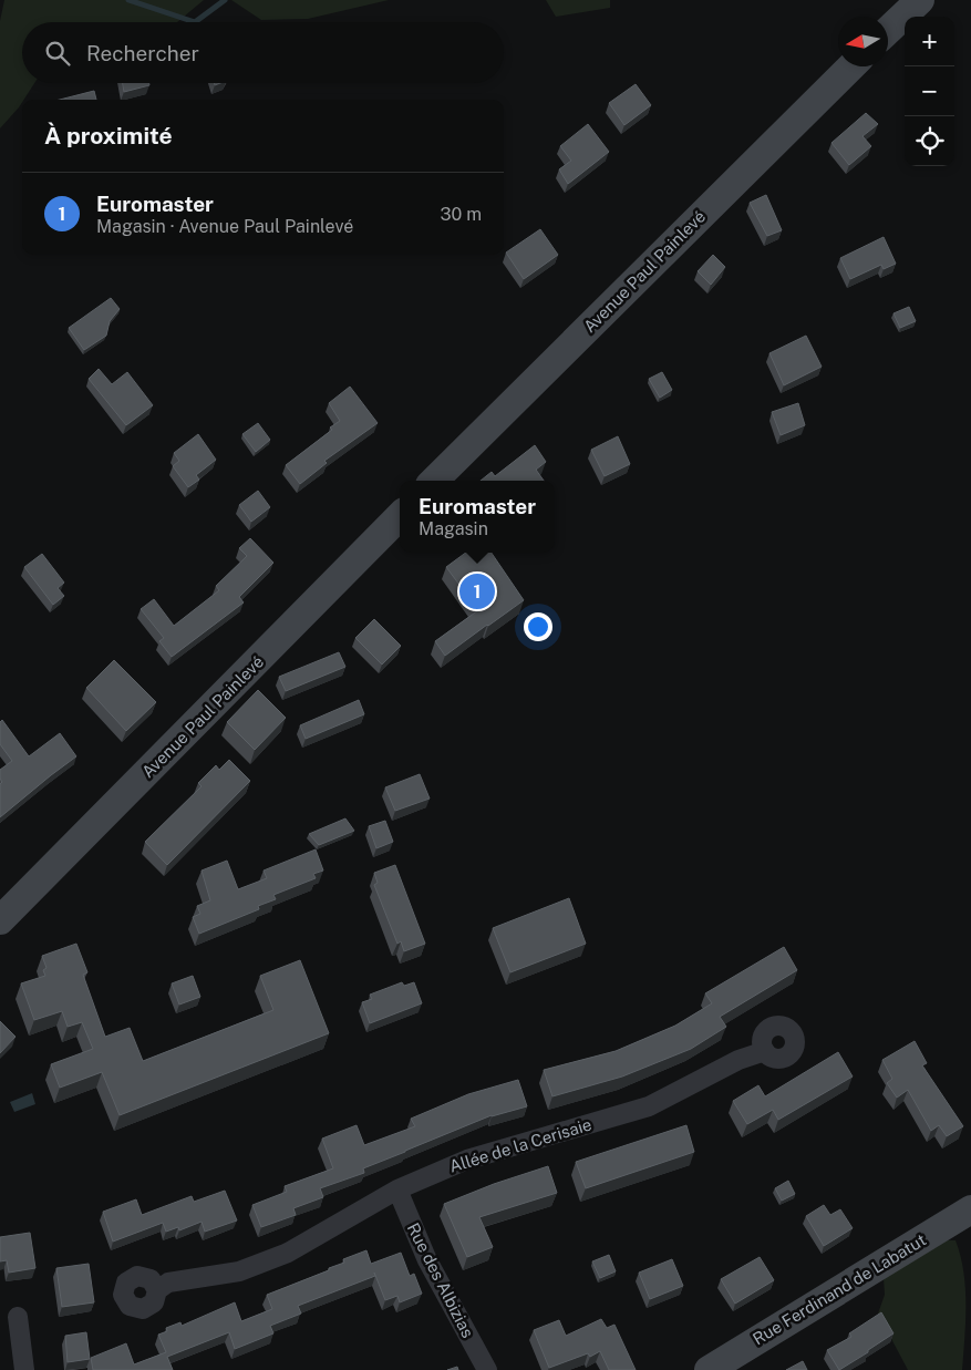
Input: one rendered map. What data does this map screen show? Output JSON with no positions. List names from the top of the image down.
{
  "streets": {
    "main road": ["Avenue Paul Painlevé", "Rue Ferdinand de Labatut"],
    "street": ["Allée de la Cerisaie", "Rue des Albizias"]
  },
  "crossings": [
    ["Allée de la Cerisaie", "Rue des Albizias"]
  ],
  "north": "left",
  "page": {
    "map_buttons": ["+", "−"],
    "search": "Rechercher",
    "heading": "À proximité",
    "list": [
      {
        "mark": "1",
        "name": "Euromaster",
        "note": "Magasin · Avenue Paul Painlevé",
        "value": "30 m"
      }
    ],
    "popup": ["Euromaster", "Magasin"],
    "pins": "1"
  }
}
